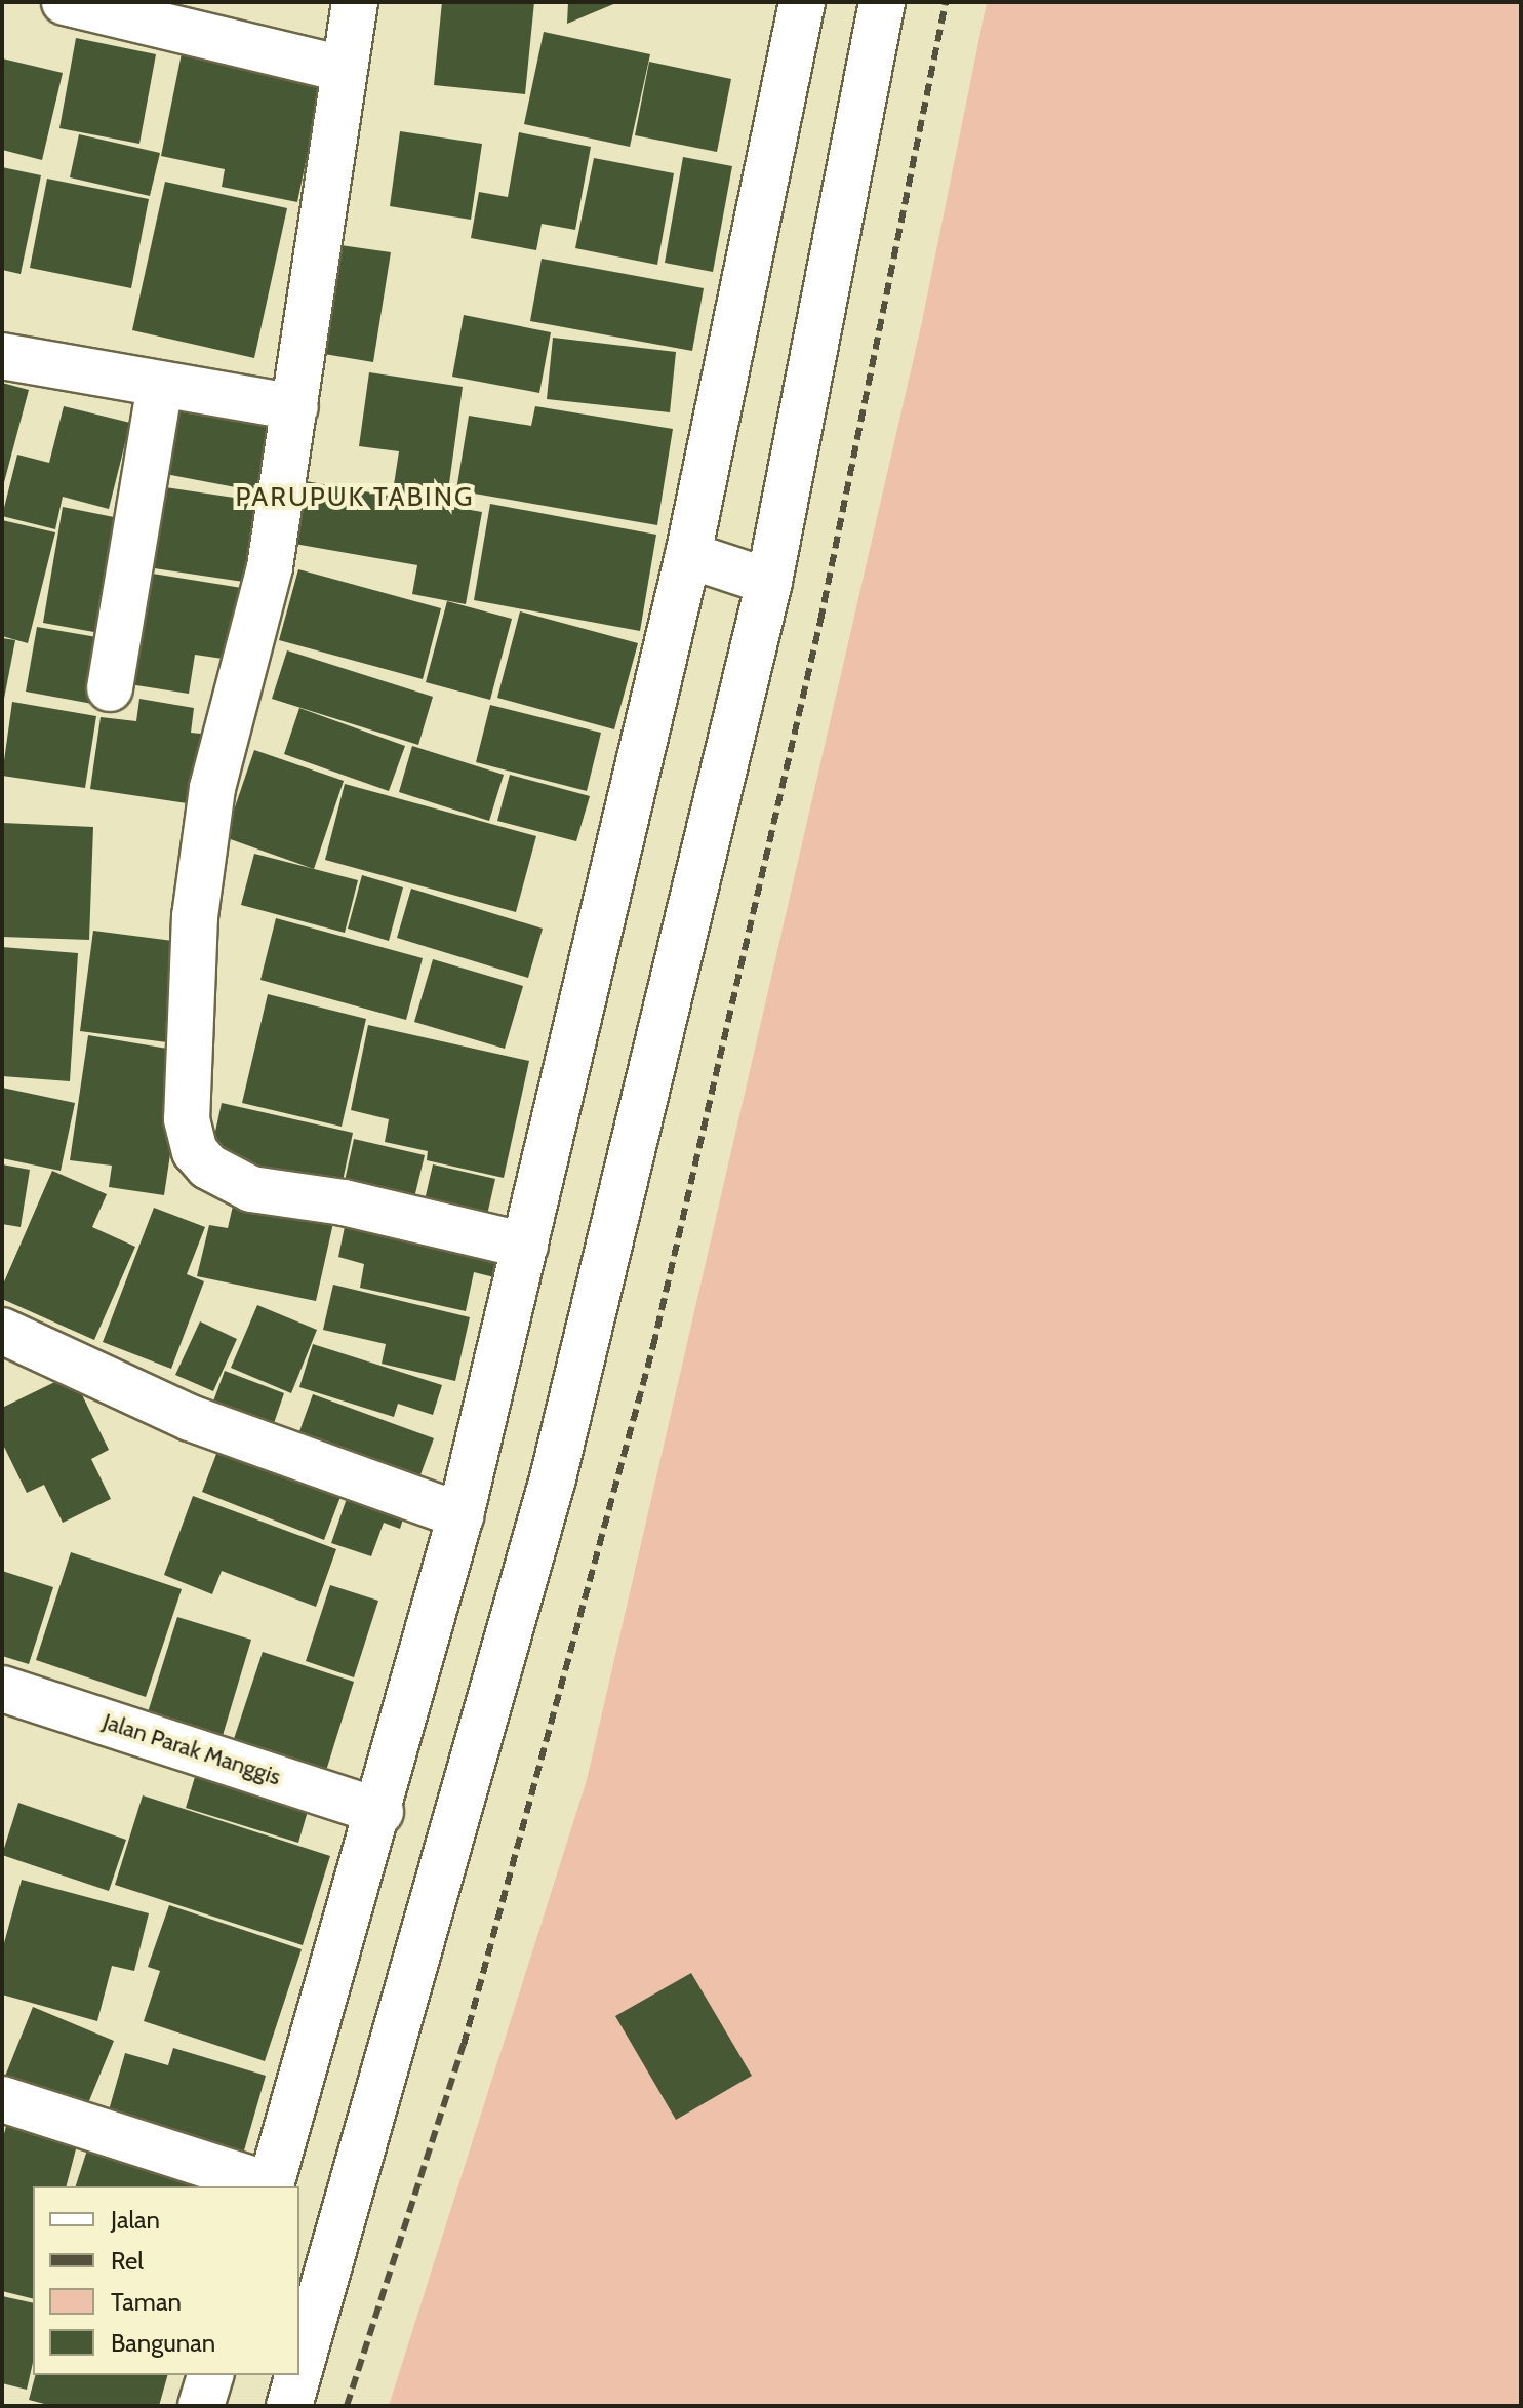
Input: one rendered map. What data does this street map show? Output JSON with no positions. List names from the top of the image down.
{
  "streets": {
    "main road": ["Jalan Parak Manggis"]
  },
  "districts": ["PARUPUK TABING"],
  "legend": [
    "Jalan",
    "Rel",
    "Taman",
    "Bangunan"
  ]
}
